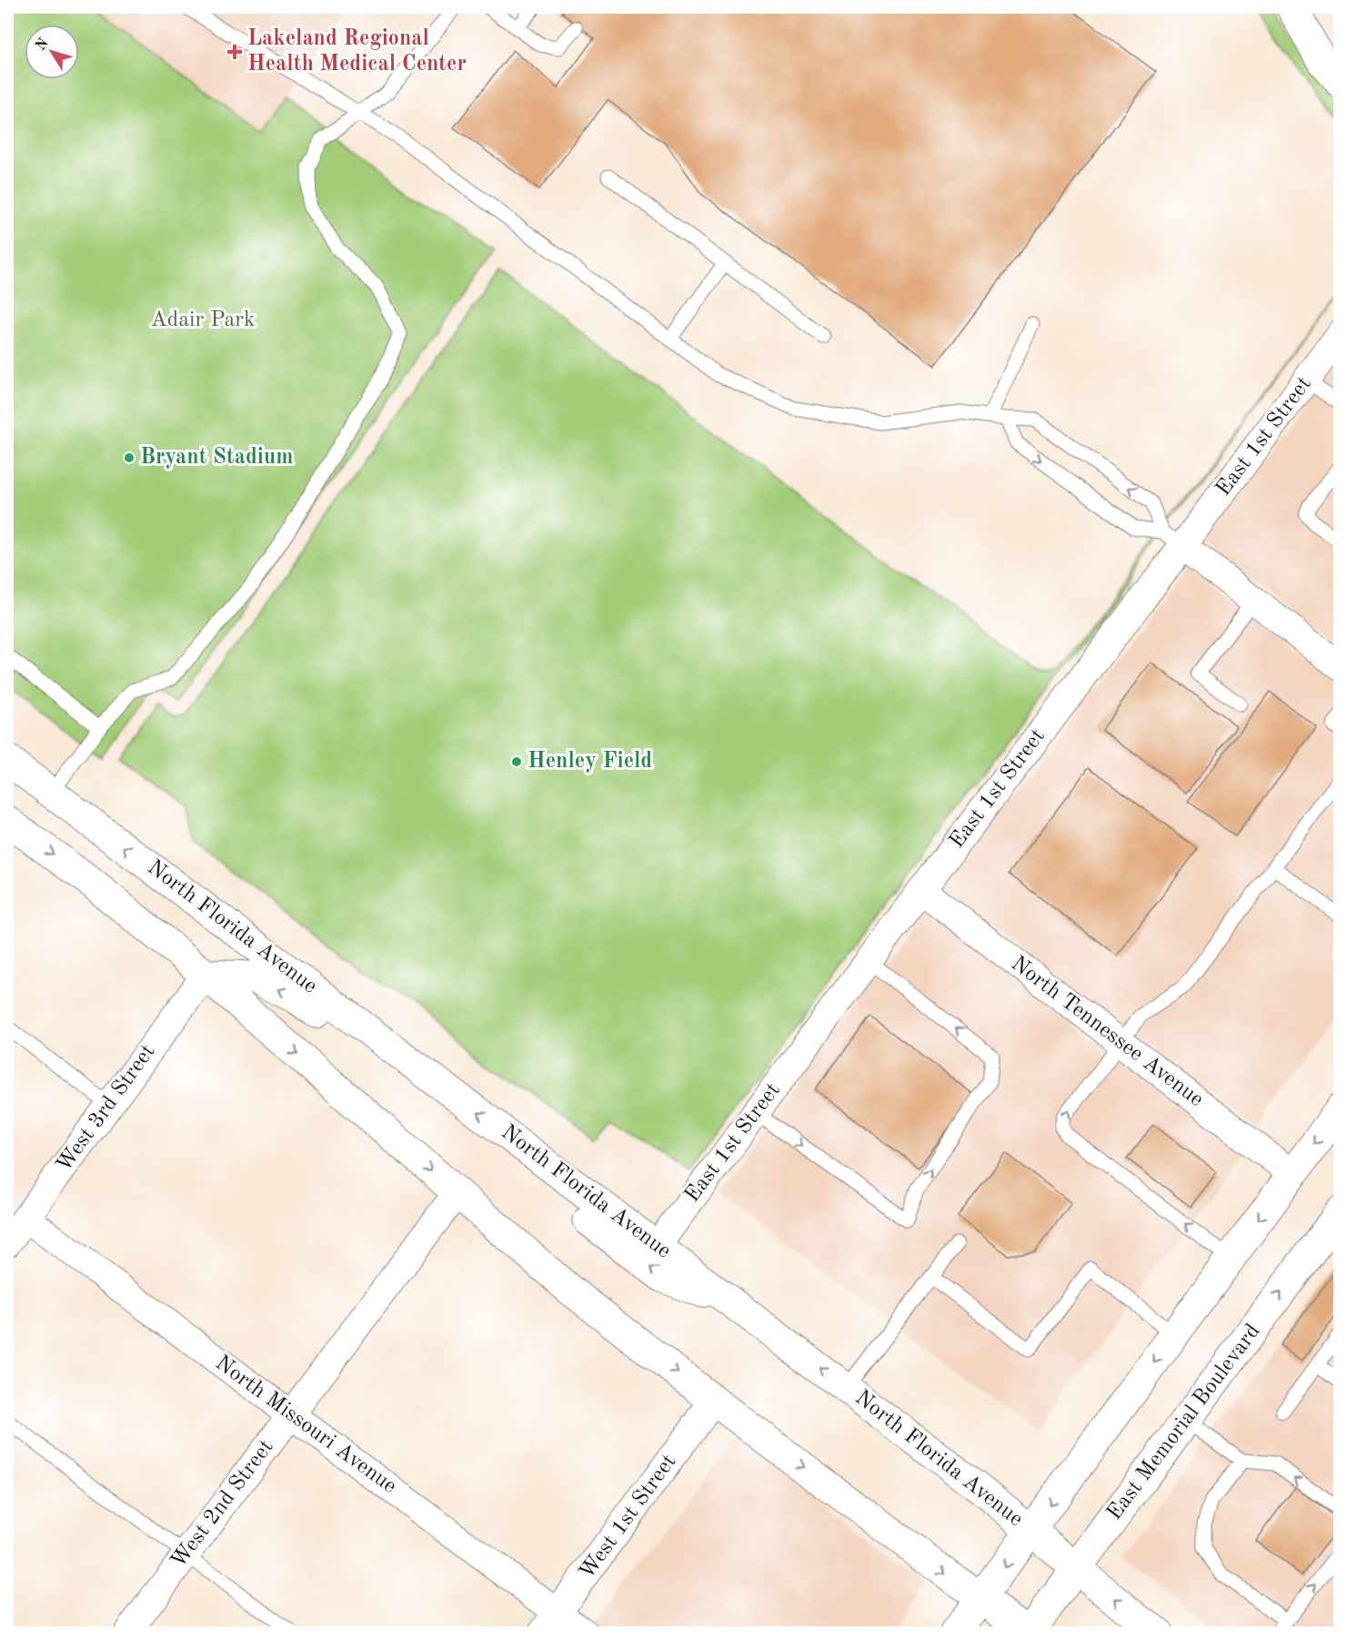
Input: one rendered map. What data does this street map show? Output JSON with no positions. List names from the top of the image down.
{
  "streets": {
    "main road": ["North Florida Avenue", "East Memorial Boulevard"],
    "street": [
      "East 1st Street",
      "North Tennessee Avenue",
      "West 3rd Street",
      "North Missouri Avenue",
      "West 2nd Street",
      "West 1st Street"
    ]
  },
  "crossings": [
    ["East 1st Street", "North Florida Avenue"],
    ["East 1st Street", "North Tennessee Avenue"],
    ["North Florida Avenue", "East Memorial Boulevard"],
    ["West 3rd Street", "North Missouri Avenue"],
    ["North Missouri Avenue", "West 2nd Street"],
    ["North Missouri Avenue", "West 1st Street"]
  ],
  "parks": ["Adair Park"],
  "places": {
    "health": ["Lakeland Regional Health Medical Center"],
    "other": ["Bryant Stadium", "Henley Field"]
  },
  "north": "top left"
}
